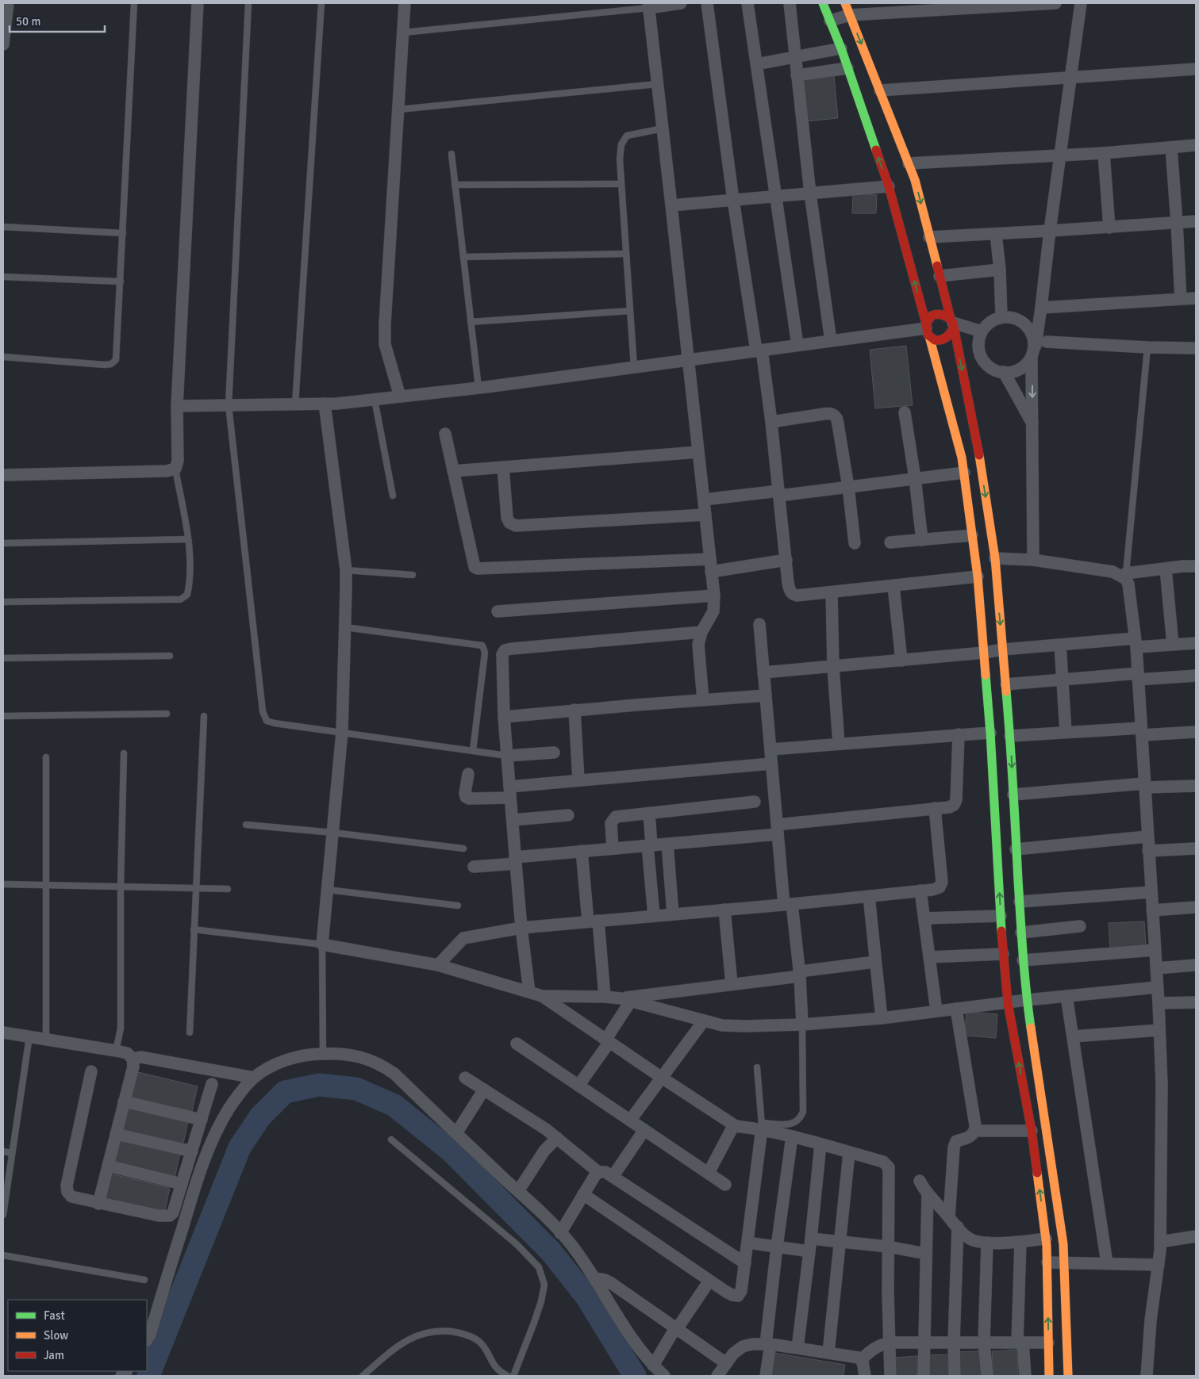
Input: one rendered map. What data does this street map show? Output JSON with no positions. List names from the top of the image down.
{
  "legend": ["Fast", "Slow", "Jam"],
  "scale_bar": "50 m"
}
